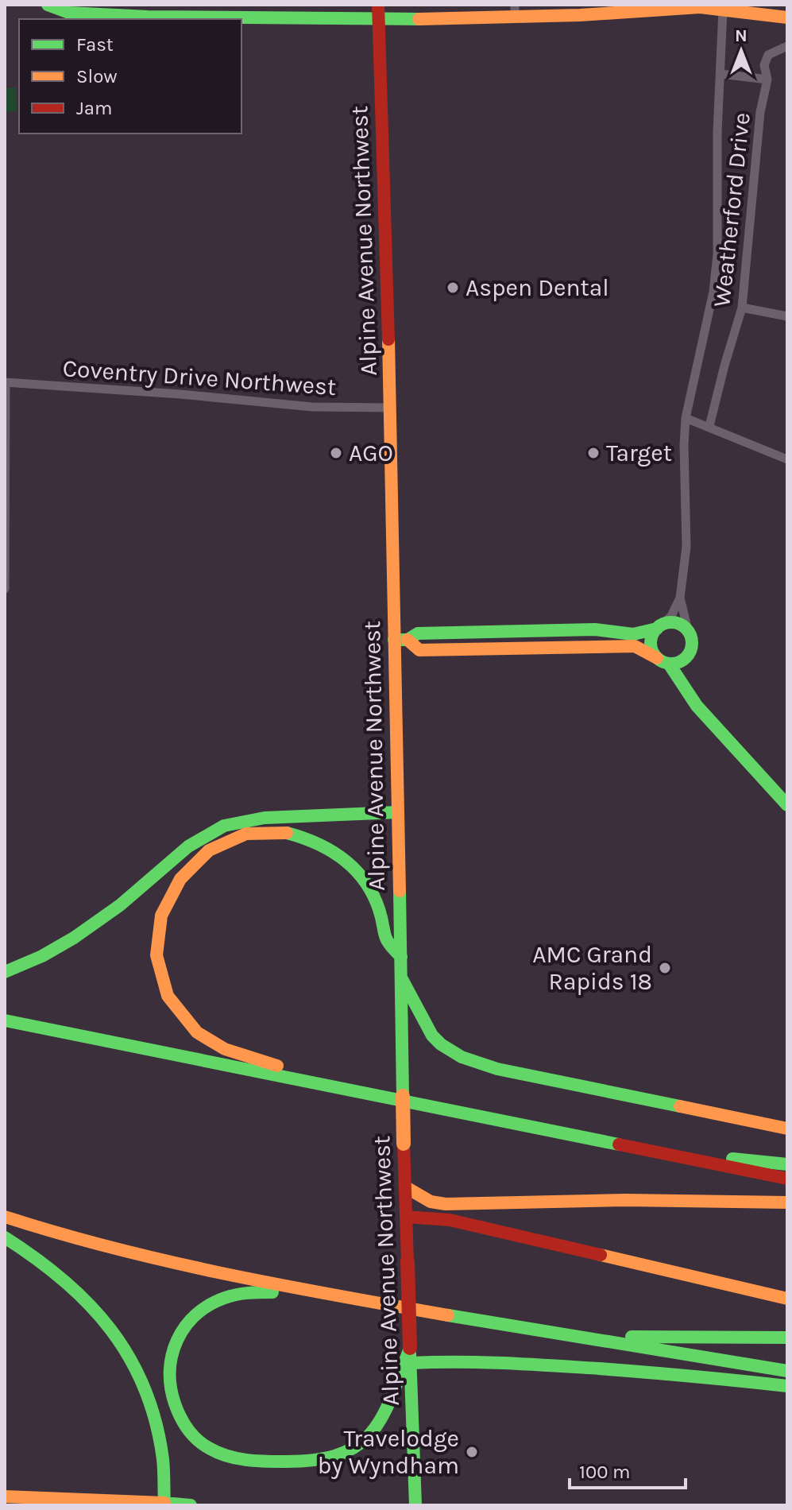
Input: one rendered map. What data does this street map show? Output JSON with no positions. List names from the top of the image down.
{
  "streets": {
    "main road": ["Alpine Avenue Northwest"],
    "street": ["Weatherford Drive", "Coventry Drive Northwest"]
  },
  "crossings": [
    ["Alpine Avenue Northwest", "Coventry Drive Northwest"]
  ],
  "places": [
    "Aspen Dental",
    "AGO",
    "Target",
    "AMC Grand Rapids 18",
    "Travelodge by Wyndham"
  ],
  "legend": ["Fast", "Slow", "Jam"],
  "scale_bar": "100 m",
  "north": "top"
}
